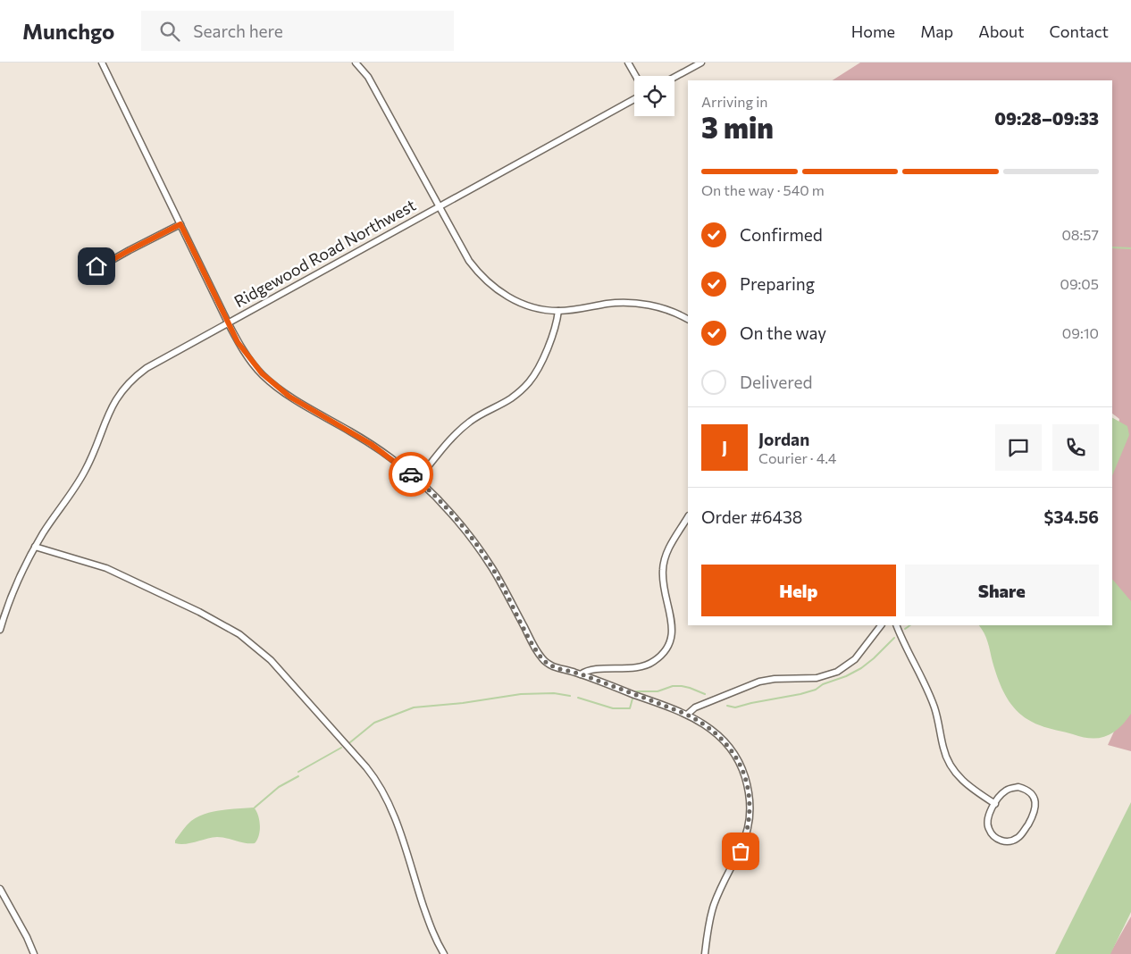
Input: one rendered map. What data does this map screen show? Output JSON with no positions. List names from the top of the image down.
{
  "streets": {
    "street": ["Ridgewood Road Northwest"]
  },
  "page": {
    "header": "Munchgo",
    "search": "Search here",
    "nav": [
      "Home",
      "Map",
      "About",
      "Contact"
    ],
    "heading": ["3 min", "Arriving in", "09:28–09:33"],
    "panel": [
      "Jordan",
      "Courier · 4.4",
      "Order #6438",
      "$34.56"
    ],
    "bar": "On the way · 540 m",
    "list": [
      ["Confirmed", "08:57"],
      ["Preparing", "09:05"],
      ["On the way", "09:10"],
      "Delivered"
    ],
    "round": "J",
    "buttons": ["Help", "Share"]
  }
}
